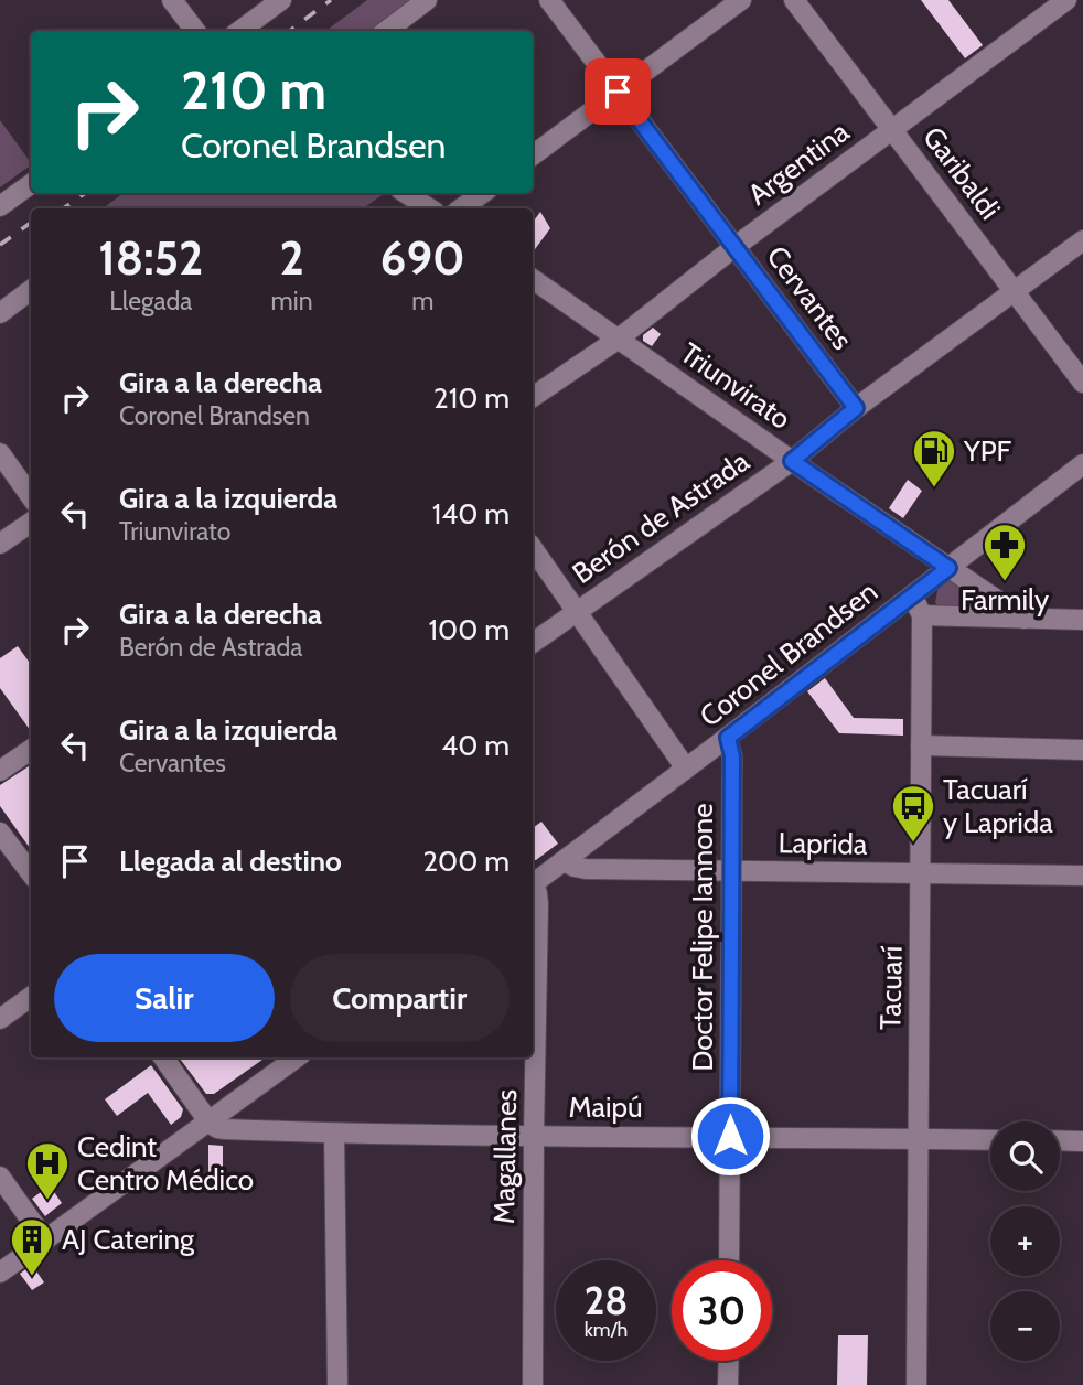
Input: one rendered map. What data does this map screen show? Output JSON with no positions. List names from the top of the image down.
{
  "streets": {
    "street": [
      "Argentina",
      "Garibaldi",
      "Cervantes",
      "Triunvirato",
      "Berón de Astrada",
      "Coronel Brandsen",
      "Laprida",
      "Doctor Felipe Iannone",
      "Tacuarí",
      "Maipú",
      "Magallanes"
    ]
  },
  "crossings": [
    ["Argentina", "Garibaldi"],
    ["Argentina", "Cervantes"],
    ["Argentina", "Triunvirato"],
    ["Garibaldi", "Berón de Astrada"],
    ["Cervantes", "Berón de Astrada"],
    ["Triunvirato", "Berón de Astrada"],
    ["Triunvirato", "Coronel Brandsen"],
    ["Coronel Brandsen", "Laprida"],
    ["Coronel Brandsen", "Doctor Felipe Iannone"],
    ["Coronel Brandsen", "Tacuarí"],
    ["Laprida", "Doctor Felipe Iannone"],
    ["Laprida", "Tacuarí"],
    ["Doctor Felipe Iannone", "Maipú"],
    ["Tacuarí", "Maipú"],
    ["Maipú", "Magallanes"]
  ],
  "places": {
    "fuel station": ["YPF"],
    "pharmacy": ["Farmily"],
    "bus stop": ["Tacuarí y Laprida"],
    "hospital": ["Cedint Centro Médico"],
    "building": ["AJ Catering"]
  },
  "page": {
    "turn": ["210 m", "Coronel Brandsen"],
    "eta": [
      "18:52",
      "Llegada",
      "2",
      "min",
      "690",
      "m"
    ],
    "list": [
      {
        "name": "Gira a la derecha",
        "note": "Coronel Brandsen",
        "value": "210 m"
      },
      {
        "name": "Gira a la izquierda",
        "note": "Triunvirato",
        "value": "140 m"
      },
      {
        "name": "Gira a la derecha",
        "note": "Berón de Astrada",
        "value": "100 m"
      },
      {
        "name": "Gira a la izquierda",
        "note": "Cervantes",
        "value": "40 m"
      },
      {
        "name": "Llegada al destino",
        "value": "200 m"
      }
    ],
    "buttons": ["Salir", "Compartir"],
    "map_buttons": ["+", "−"],
    "speed": "28 km/h",
    "limit": "30"
  }
}
